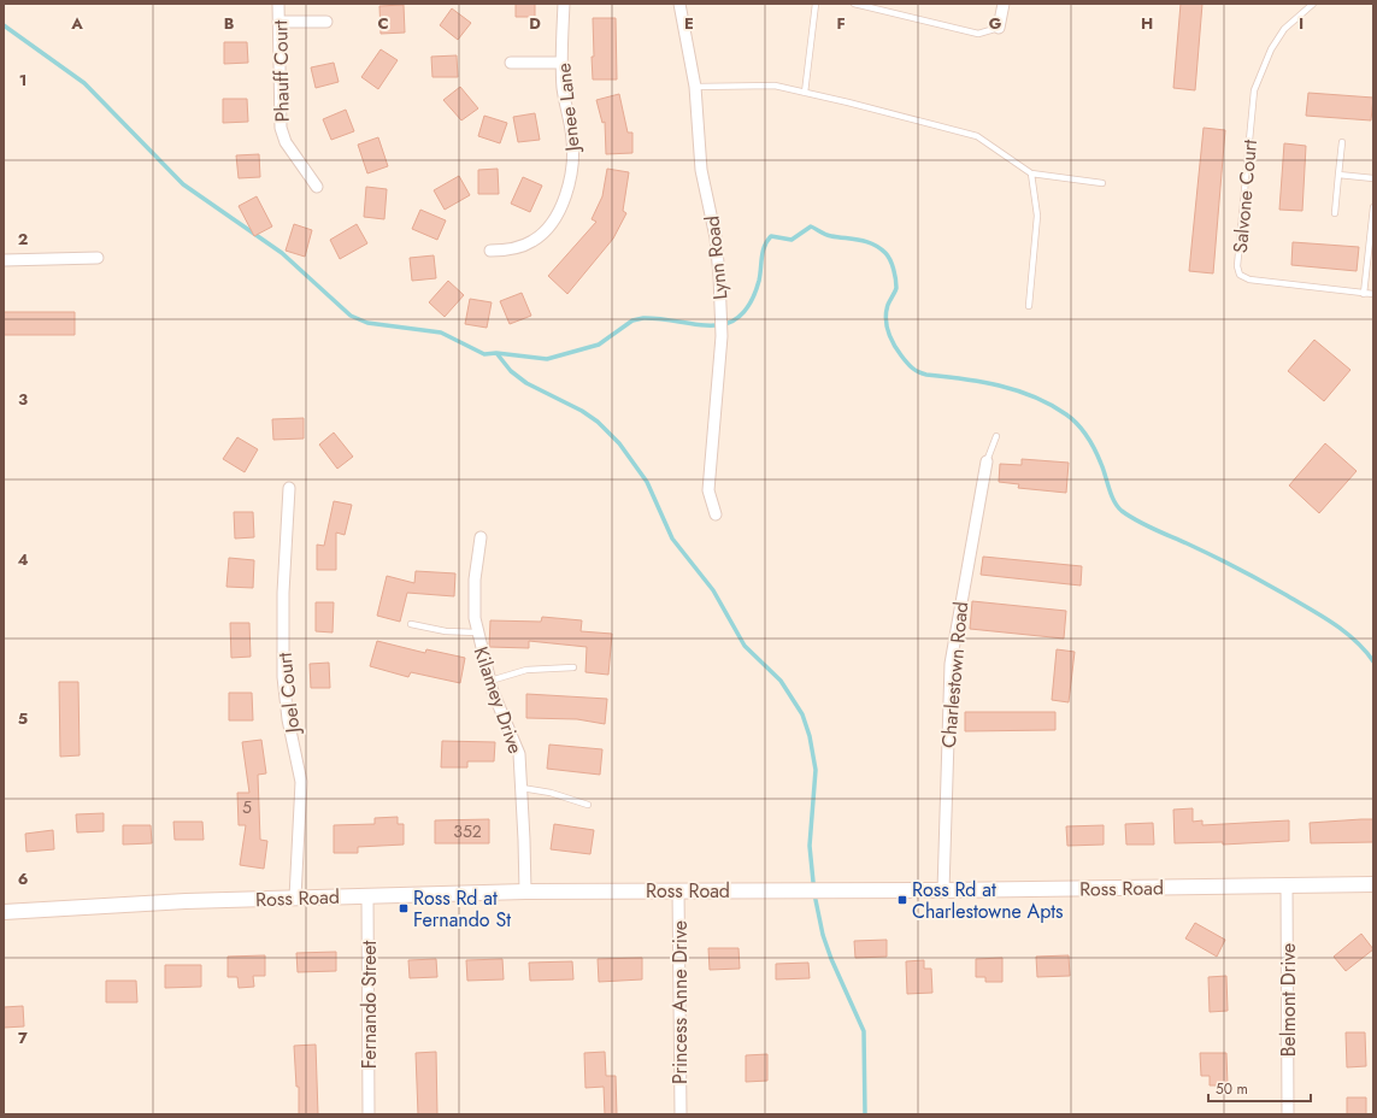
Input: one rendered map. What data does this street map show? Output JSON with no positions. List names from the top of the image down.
{
  "streets": {
    "street": [
      "Phauff Court",
      "Jenee Lane",
      "Lynn Road",
      "Charlestown Road",
      "Joel Court",
      "Kilamey Drive",
      "Ross Road",
      "Belmont Drive",
      "Princess Anne Drive",
      "Fernando Street"
    ],
    "lane": ["Salvone Court"]
  },
  "crossings": [
    ["Charlestown Road", "Ross Road"],
    ["Joel Court", "Ross Road"],
    ["Kilamey Drive", "Ross Road"],
    ["Ross Road", "Belmont Drive"],
    ["Ross Road", "Princess Anne Drive"],
    ["Ross Road", "Fernando Street"]
  ],
  "places": {
    "transit": ["Ross Rd at Charlestowne Apts", "Ross Rd at Fernando St"]
  },
  "house_numbers": ["5", "352"],
  "scale_bar": "50 m",
  "grid": {
    "columns": [
      "A",
      "B",
      "C",
      "D",
      "E",
      "F",
      "G",
      "H",
      "I"
    ],
    "rows": [
      "1",
      "2",
      "3",
      "4",
      "5",
      "6",
      "7"
    ]
  }
}
